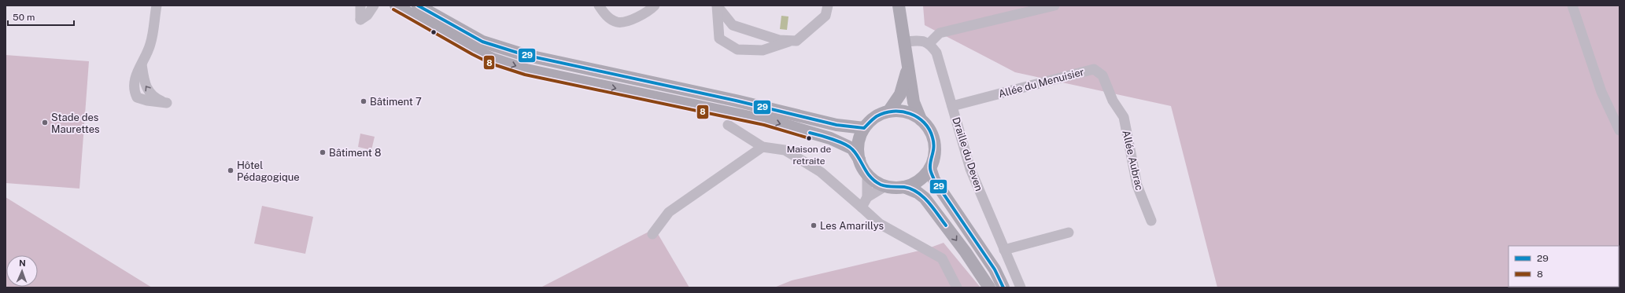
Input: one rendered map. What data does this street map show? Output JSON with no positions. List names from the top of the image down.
{
  "streets": {
    "street": ["Allée du Menuisier", "Draille du Deven", "Allée Aubrac"]
  },
  "crossings": [
    ["Allée du Menuisier", "Draille du Deven"],
    ["Allée du Menuisier", "Allée Aubrac"]
  ],
  "places": [
    "Bâtiment 7",
    "Stade des Maurettes",
    "Maison de retraite",
    "Bâtiment 8",
    "Hôtel Pédagogique",
    "Les Amarillys"
  ],
  "lines": ["transit line 29", "transit line 8"],
  "legend": ["29", "8"],
  "scale_bar": "50 m",
  "north": "top"
}
